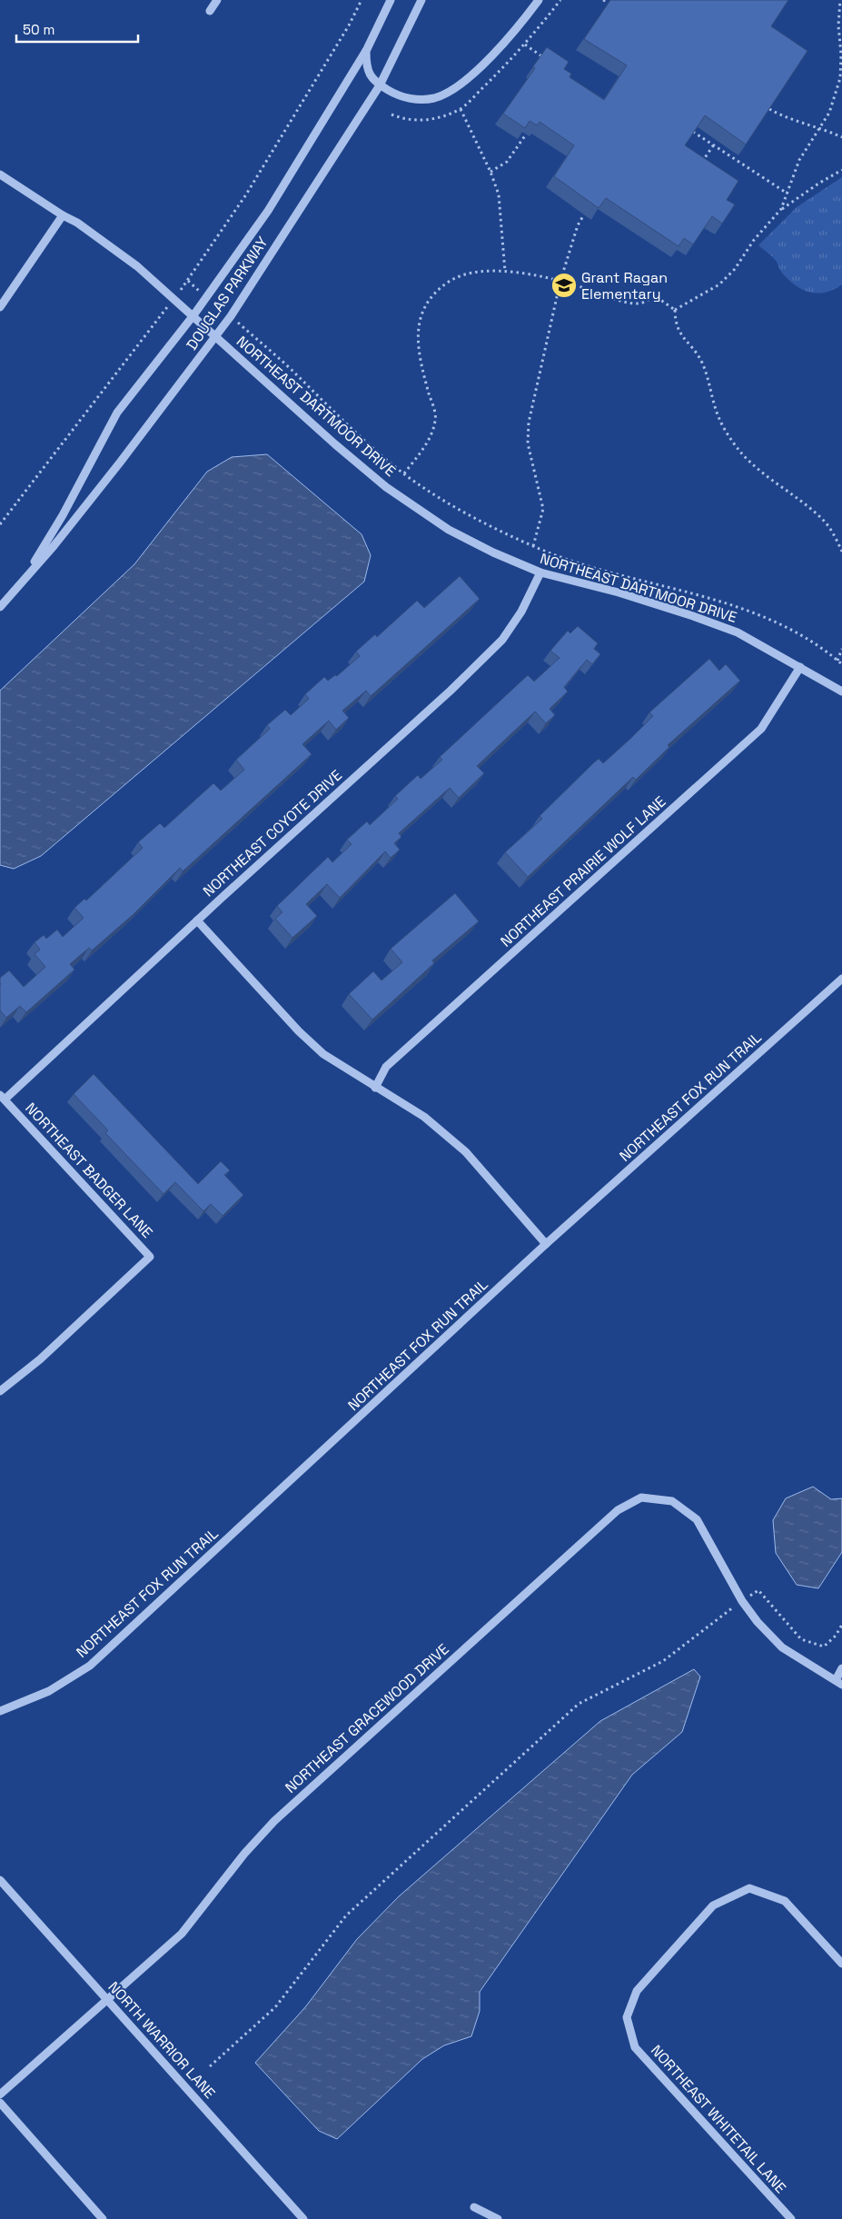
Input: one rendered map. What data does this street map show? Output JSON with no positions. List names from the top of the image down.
{
  "streets": {
    "street": [
      "DOUGLAS PARKWAY",
      "NORTHEAST DARTMOOR DRIVE",
      "NORTHEAST COYOTE DRIVE",
      "NORTHEAST PRAIRIE WOLF LANE",
      "NORTHEAST FOX RUN TRAIL",
      "NORTHEAST BADGER LANE",
      "NORTHEAST GRACEWOOD DRIVE",
      "NORTH WARRIOR LANE",
      "NORTHEAST WHITETAIL LANE"
    ]
  },
  "crossings": [
    ["DOUGLAS PARKWAY", "NORTHEAST DARTMOOR DRIVE"],
    ["NORTHEAST DARTMOOR DRIVE", "NORTHEAST COYOTE DRIVE"],
    ["NORTHEAST DARTMOOR DRIVE", "NORTHEAST PRAIRIE WOLF LANE"],
    ["NORTHEAST COYOTE DRIVE", "NORTHEAST BADGER LANE"],
    ["NORTHEAST GRACEWOOD DRIVE", "NORTH WARRIOR LANE"]
  ],
  "places": {
    "school or university": ["Grant Ragan Elementary"]
  },
  "scale_bar": "50 m"
}
